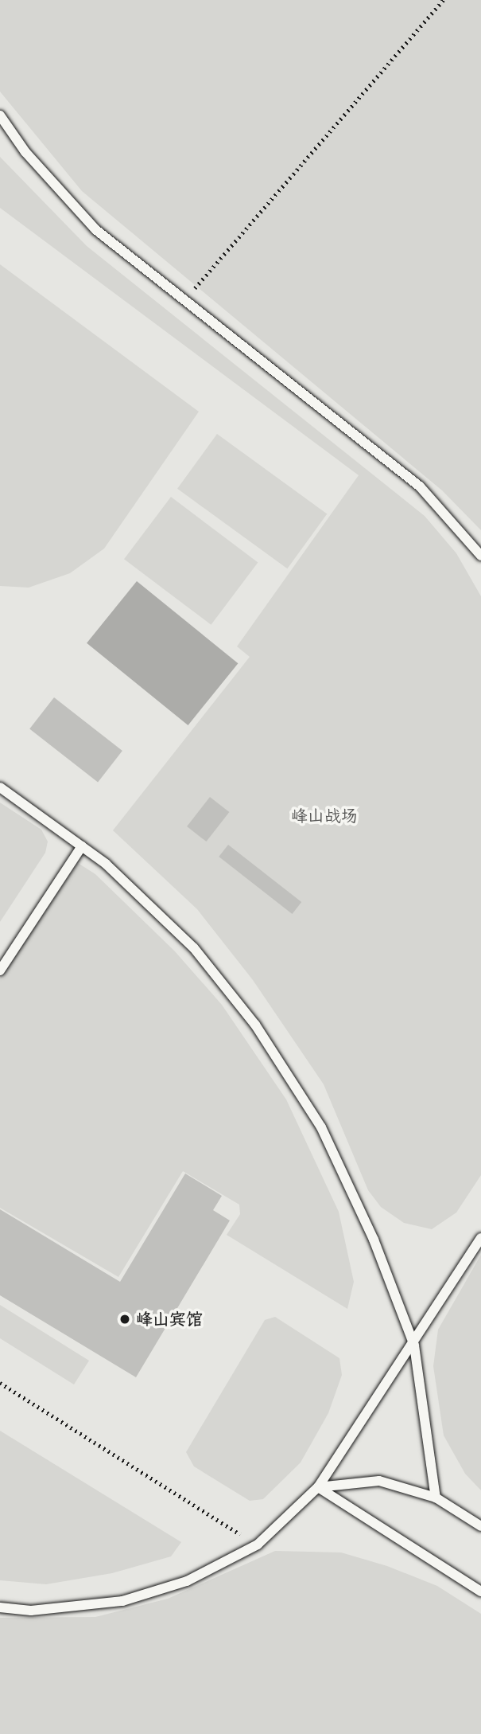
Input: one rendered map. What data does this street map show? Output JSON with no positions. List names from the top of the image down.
{
  "parks": ["峰山战场"],
  "places": ["峰山宾馆"]
}
